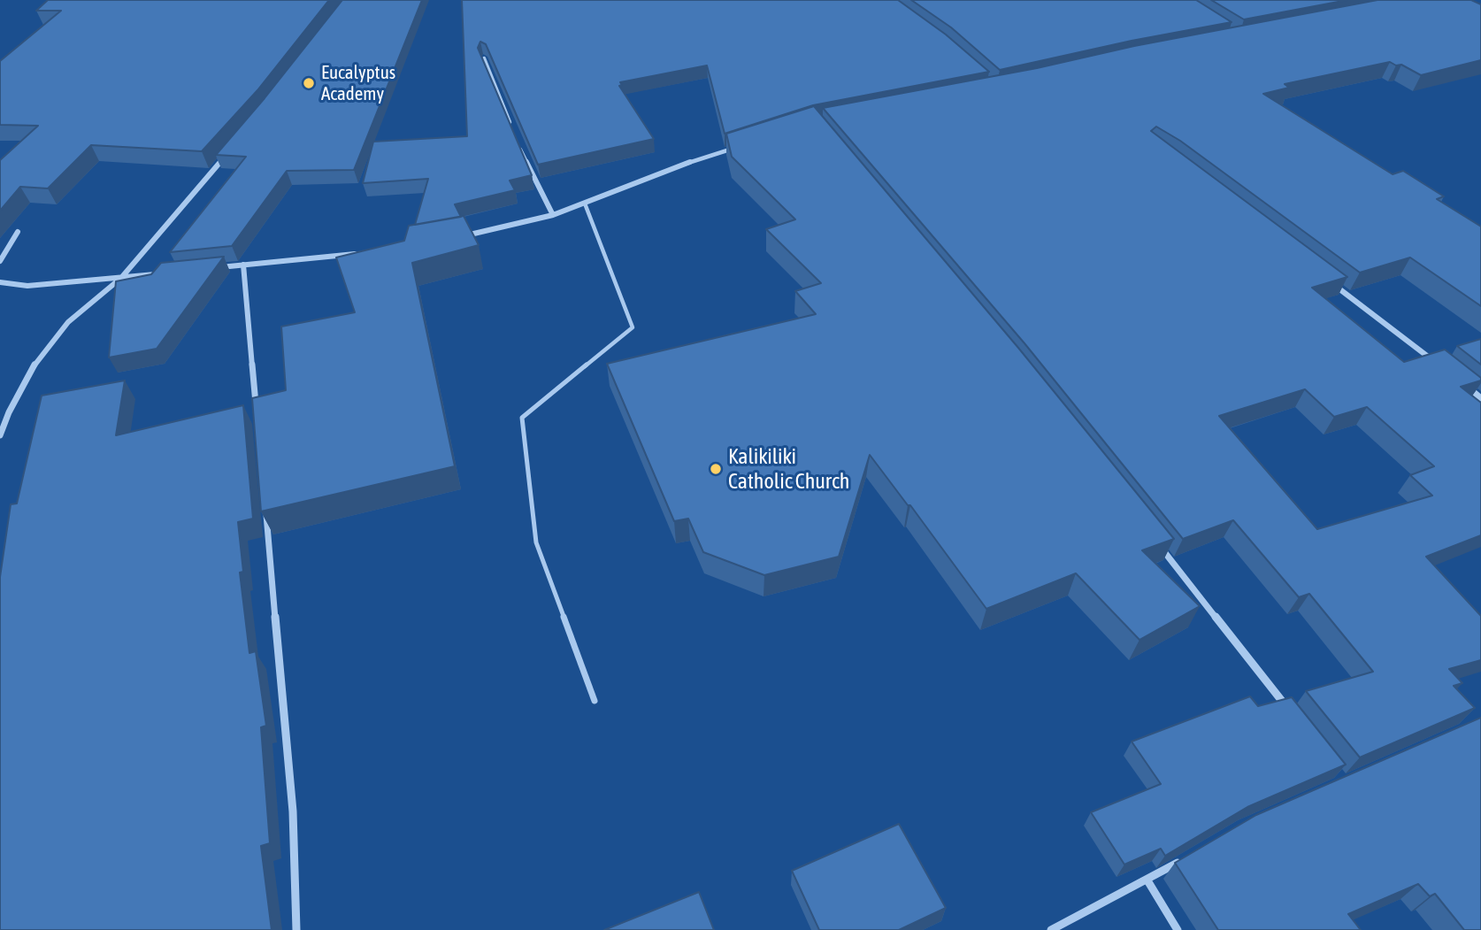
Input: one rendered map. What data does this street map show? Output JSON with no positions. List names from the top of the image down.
{
  "places": ["Eucalyptus Academy", "Kalikiliki Catholic Church"]
}
